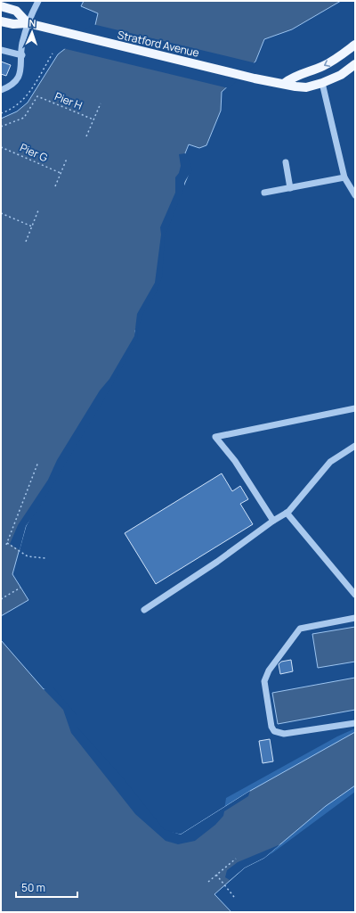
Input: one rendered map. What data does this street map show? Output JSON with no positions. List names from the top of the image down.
{
  "streets": {
    "main road": ["Stratford Avenue"],
    "path": ["Pier H", "Pier G"]
  },
  "scale_bar": "50 m",
  "north": "top"
}
